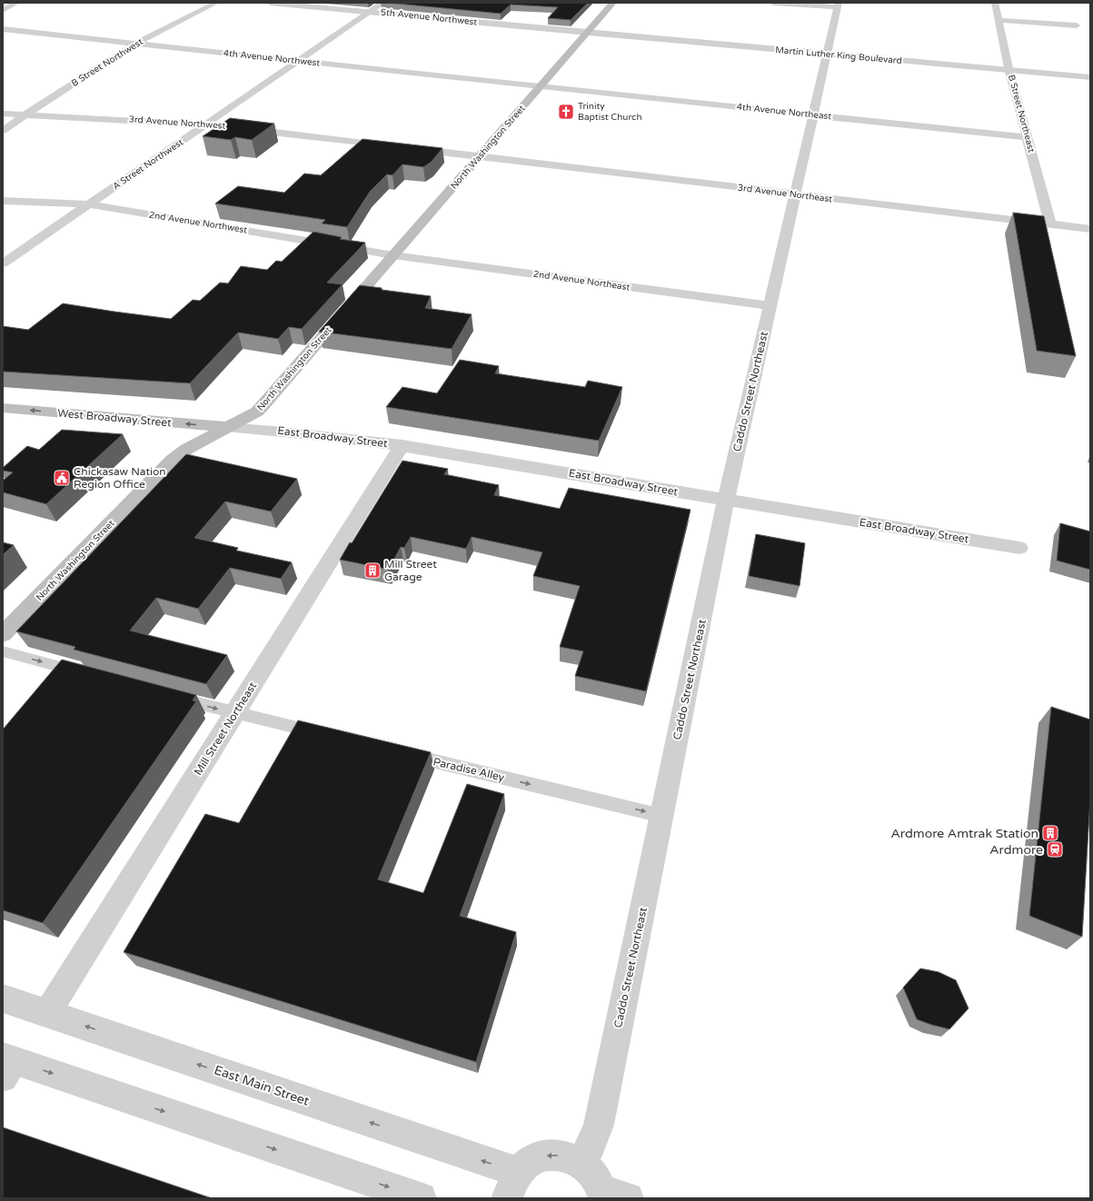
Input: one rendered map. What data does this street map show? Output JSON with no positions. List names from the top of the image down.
{
  "streets": {
    "main road": ["North Washington Street", "West Broadway Street"],
    "street": [
      "5th Avenue Northwest",
      "Martin Luther King Boulevard",
      "4th Avenue Northwest",
      "B Street Northwest",
      "4th Avenue Northeast",
      "B Street Northeast",
      "3rd Avenue Northwest",
      "A Street Northwest",
      "3rd Avenue Northeast",
      "2nd Avenue Northwest",
      "2nd Avenue Northeast",
      "Caddo Street Northeast",
      "East Broadway Street",
      "Mill Street Northeast",
      "East Main Street"
    ],
    "lane": ["Paradise Alley"]
  },
  "crossings": [
    ["5th Avenue Northwest", "Martin Luther King Boulevard"],
    ["5th Avenue Northwest", "North Washington Street"],
    ["5th Avenue Northwest", "A Street Northwest"],
    ["Martin Luther King Boulevard", "North Washington Street"],
    ["Martin Luther King Boulevard", "Caddo Street Northeast"],
    ["4th Avenue Northwest", "B Street Northwest"],
    ["4th Avenue Northwest", "4th Avenue Northeast"],
    ["4th Avenue Northwest", "North Washington Street"],
    ["4th Avenue Northwest", "A Street Northwest"],
    ["B Street Northwest", "3rd Avenue Northwest"],
    ["4th Avenue Northeast", "B Street Northeast"],
    ["4th Avenue Northeast", "North Washington Street"],
    ["4th Avenue Northeast", "Caddo Street Northeast"],
    ["B Street Northeast", "3rd Avenue Northeast"],
    ["3rd Avenue Northwest", "North Washington Street"],
    ["3rd Avenue Northwest", "A Street Northwest"],
    ["3rd Avenue Northwest", "3rd Avenue Northeast"],
    ["North Washington Street", "3rd Avenue Northeast"],
    ["North Washington Street", "2nd Avenue Northwest"],
    ["North Washington Street", "2nd Avenue Northeast"],
    ["North Washington Street", "West Broadway Street"],
    ["North Washington Street", "East Broadway Street"],
    ["A Street Northwest", "2nd Avenue Northwest"],
    ["3rd Avenue Northeast", "Caddo Street Northeast"],
    ["2nd Avenue Northwest", "2nd Avenue Northeast"],
    ["2nd Avenue Northeast", "Caddo Street Northeast"],
    ["Caddo Street Northeast", "East Broadway Street"],
    ["Caddo Street Northeast", "Paradise Alley"],
    ["Caddo Street Northeast", "East Main Street"],
    ["West Broadway Street", "East Broadway Street"],
    ["East Broadway Street", "Mill Street Northeast"],
    ["Mill Street Northeast", "East Main Street"]
  ],
  "one_way": ["West Broadway Street", "Paradise Alley"],
  "places": {
    "church": ["Trinity Baptist Church"],
    "public building": ["Chickasaw Nation Region Office"],
    "building": ["Mill Street Garage", "Ardmore Amtrak Station"],
    "station": ["Ardmore"]
  }
}
